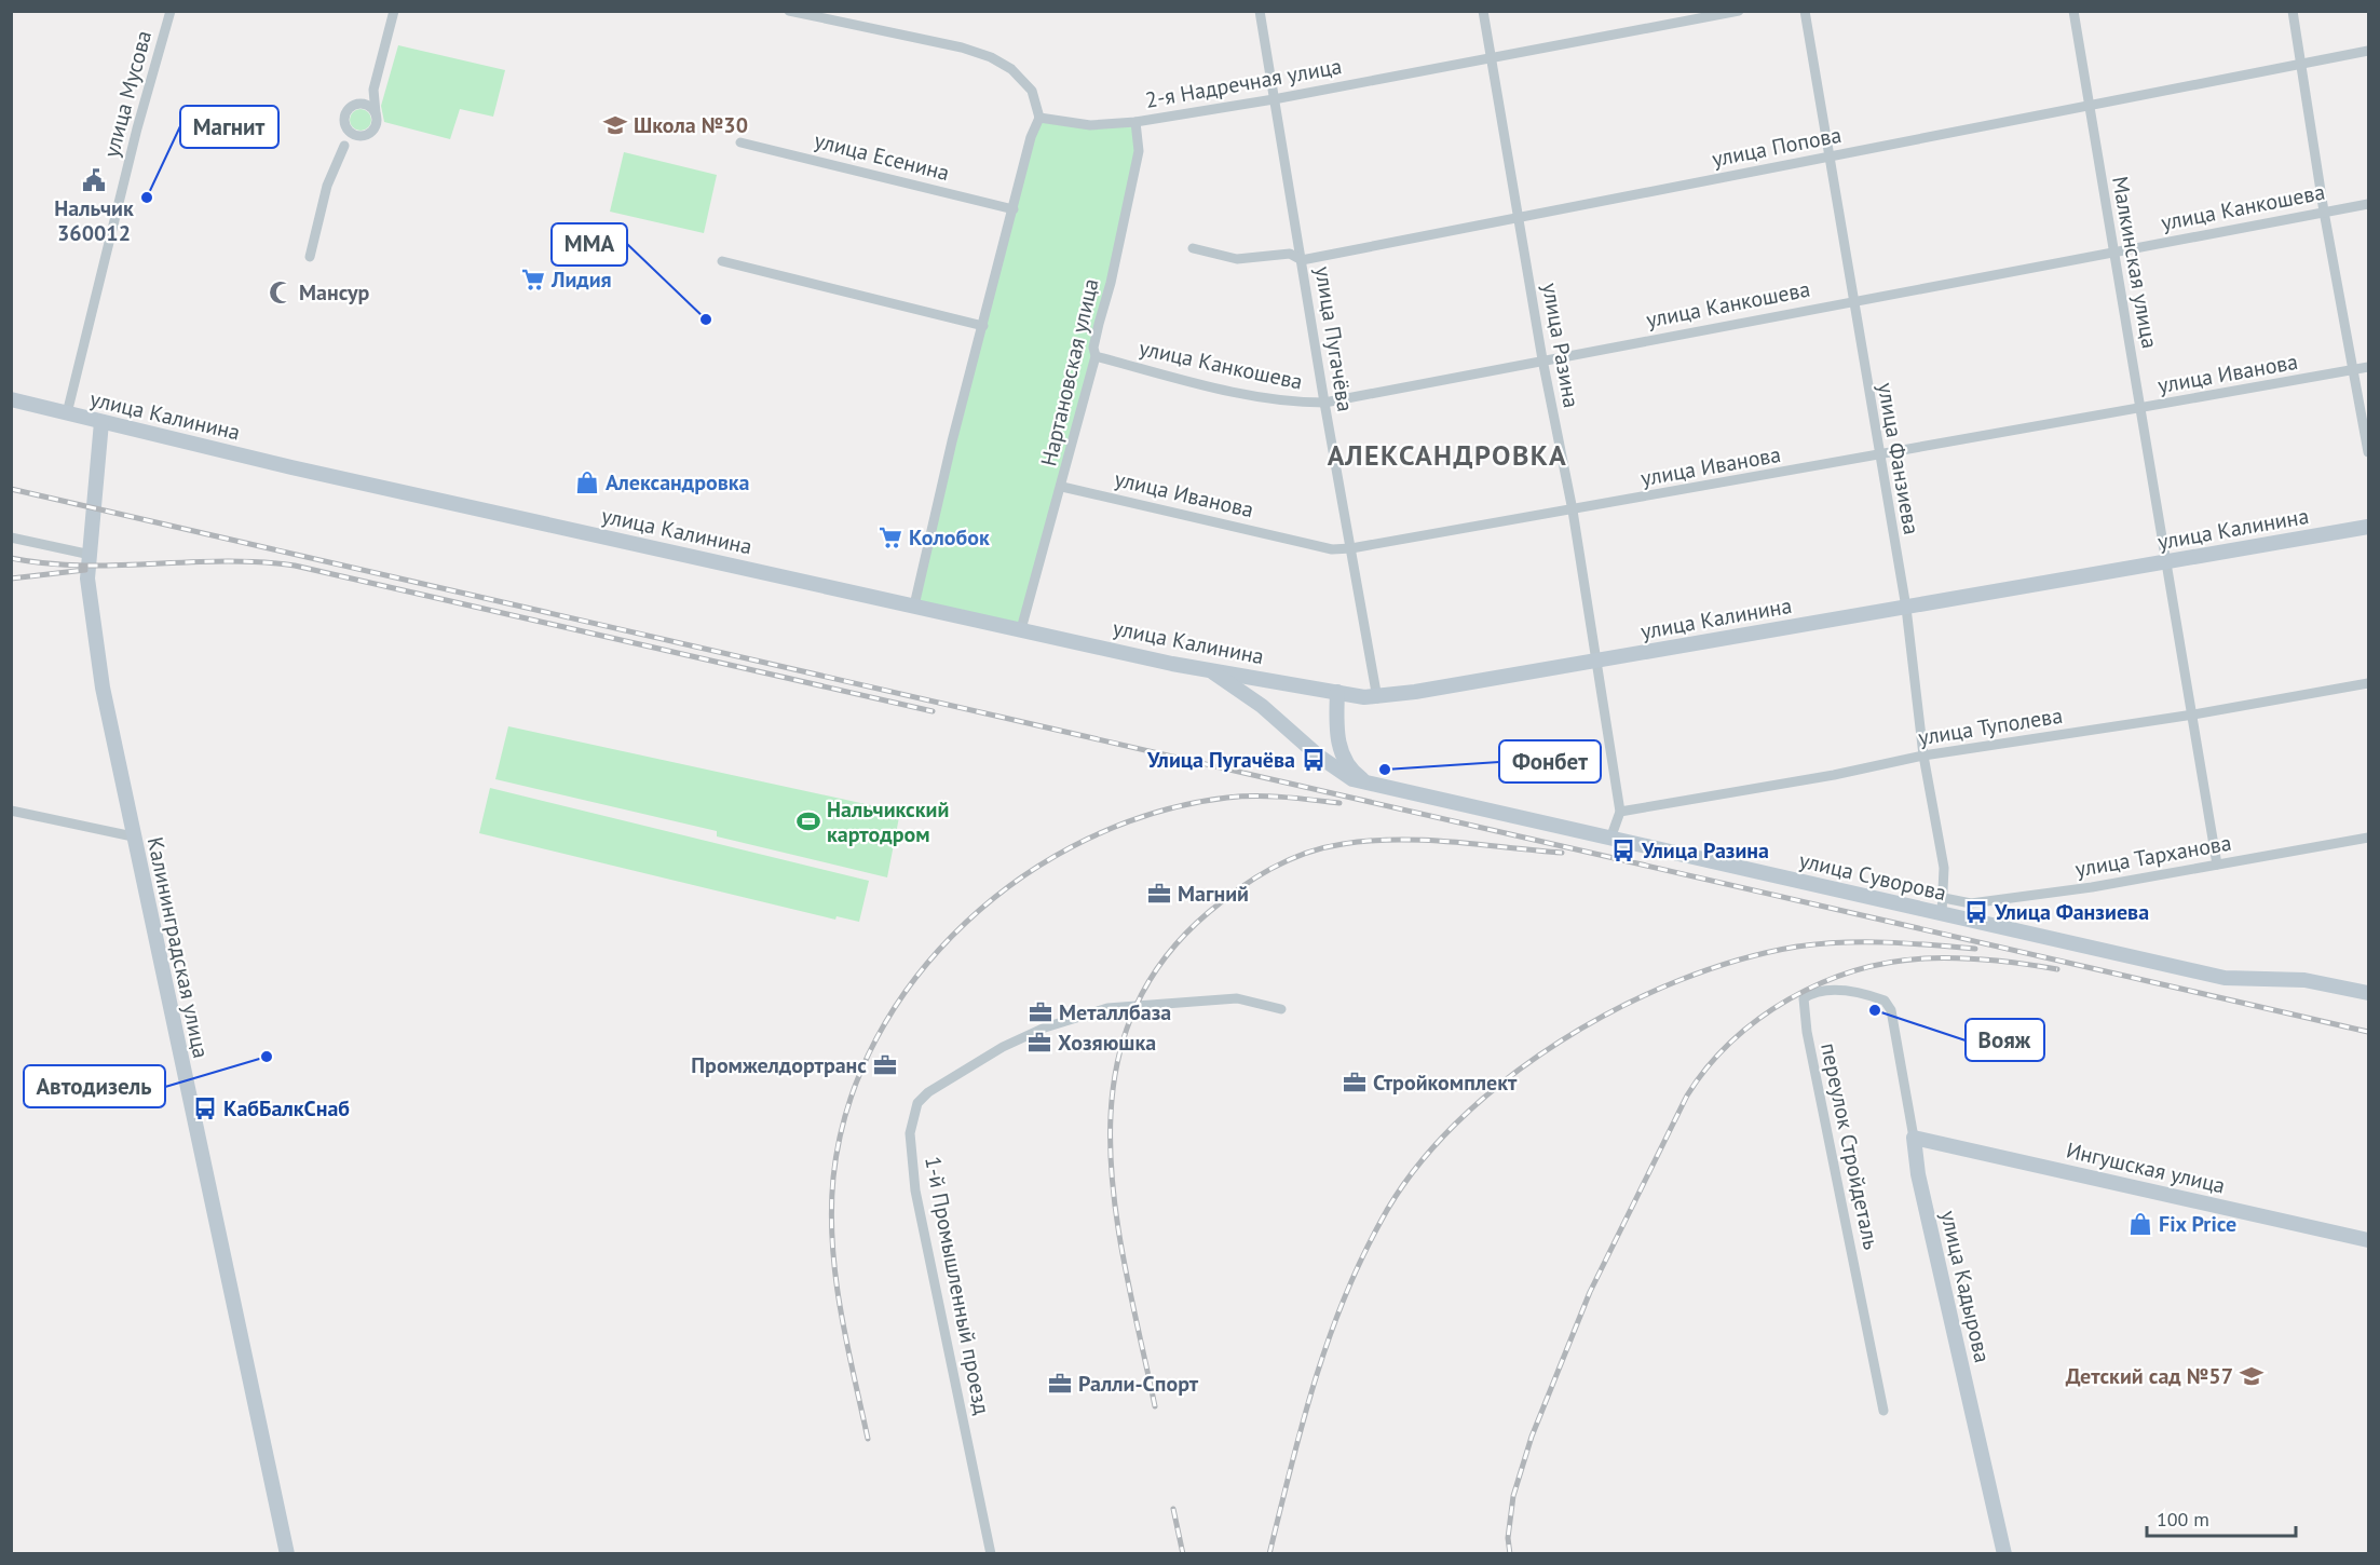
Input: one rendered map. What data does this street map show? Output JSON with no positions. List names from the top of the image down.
{
  "streets": {
    "street": [
      "2-я Надречная улица",
      "улица Мусова",
      "улица Попова",
      "улица Есенина",
      "улица Канкошева",
      "Малкинская улица",
      "улица Пугачёва",
      "улица Разина",
      "Нартановская улица",
      "улица Иванова",
      "улица Калинина",
      "улица Фанзиева",
      "улица Туполева",
      "улица Тарханова",
      "улица Суворова",
      "Калининградская улица",
      "переулок Стройдеталь",
      "Ингушская улица",
      "1-й Промышленный проезд",
      "улица Кадырова"
    ]
  },
  "crossings": [
    ["2-я Надречная улица", "улица Пугачёва"],
    ["2-я Надречная улица", "улица Разина"],
    ["2-я Надречная улица", "Нартановская улица"],
    ["улица Мусова", "улица Калинина"],
    ["улица Попова", "Малкинская улица"],
    ["улица Попова", "улица Пугачёва"],
    ["улица Попова", "улица Разина"],
    ["улица Попова", "улица Фанзиева"],
    ["улица Канкошева", "Малкинская улица"],
    ["улица Канкошева", "улица Пугачёва"],
    ["улица Канкошева", "улица Разина"],
    ["улица Канкошева", "Нартановская улица"],
    ["улица Канкошева", "улица Фанзиева"],
    ["Малкинская улица", "улица Иванова"],
    ["Малкинская улица", "улица Калинина"],
    ["Малкинская улица", "улица Туполева"],
    ["Малкинская улица", "улица Тарханова"],
    ["улица Пугачёва", "улица Иванова"],
    ["улица Пугачёва", "улица Калинина"],
    ["улица Разина", "улица Иванова"],
    ["улица Разина", "улица Калинина"],
    ["улица Разина", "улица Туполева"],
    ["улица Разина", "улица Суворова"],
    ["Нартановская улица", "улица Иванова"],
    ["Нартановская улица", "улица Калинина"],
    ["улица Иванова", "улица Фанзиева"],
    ["улица Калинина", "улица Фанзиева"],
    ["улица Калинина", "улица Суворова"],
    ["улица Калинина", "Калининградская улица"],
    ["улица Фанзиева", "улица Туполева"],
    ["улица Фанзиева", "улица Тарханова"],
    ["улица Фанзиева", "улица Суворова"],
    ["улица Тарханова", "улица Суворова"],
    ["переулок Стройдеталь", "улица Кадырова"],
    ["Ингушская улица", "улица Кадырова"]
  ],
  "districts": ["АЛЕКСАНДРОВКА"],
  "places": {
    "school or university": ["Школа №30", "Детский сад №57"],
    "public building": ["Нальчик 360012"],
    "other": [
      "Магнит",
      "MMA",
      "Фонбет",
      "Вояж",
      "Автодизель"
    ],
    "supermarket": ["Лидия", "Колобок"],
    "mosque": ["Мансур"],
    "shop": ["Александровка", "Fix Price"],
    "bus stop": [
      "Улица Пугачёва",
      "Улица Разина",
      "Улица Фанзиева",
      "КабБалкСнаб"
    ],
    "sports": ["Нальчикский картодром"],
    "office": [
      "Магний",
      "Металлбаза",
      "Хозяюшка",
      "Промжелдортранс",
      "Стройкомплект",
      "Ралли-Спорт"
    ]
  },
  "scale_bar": "100 m"
}
